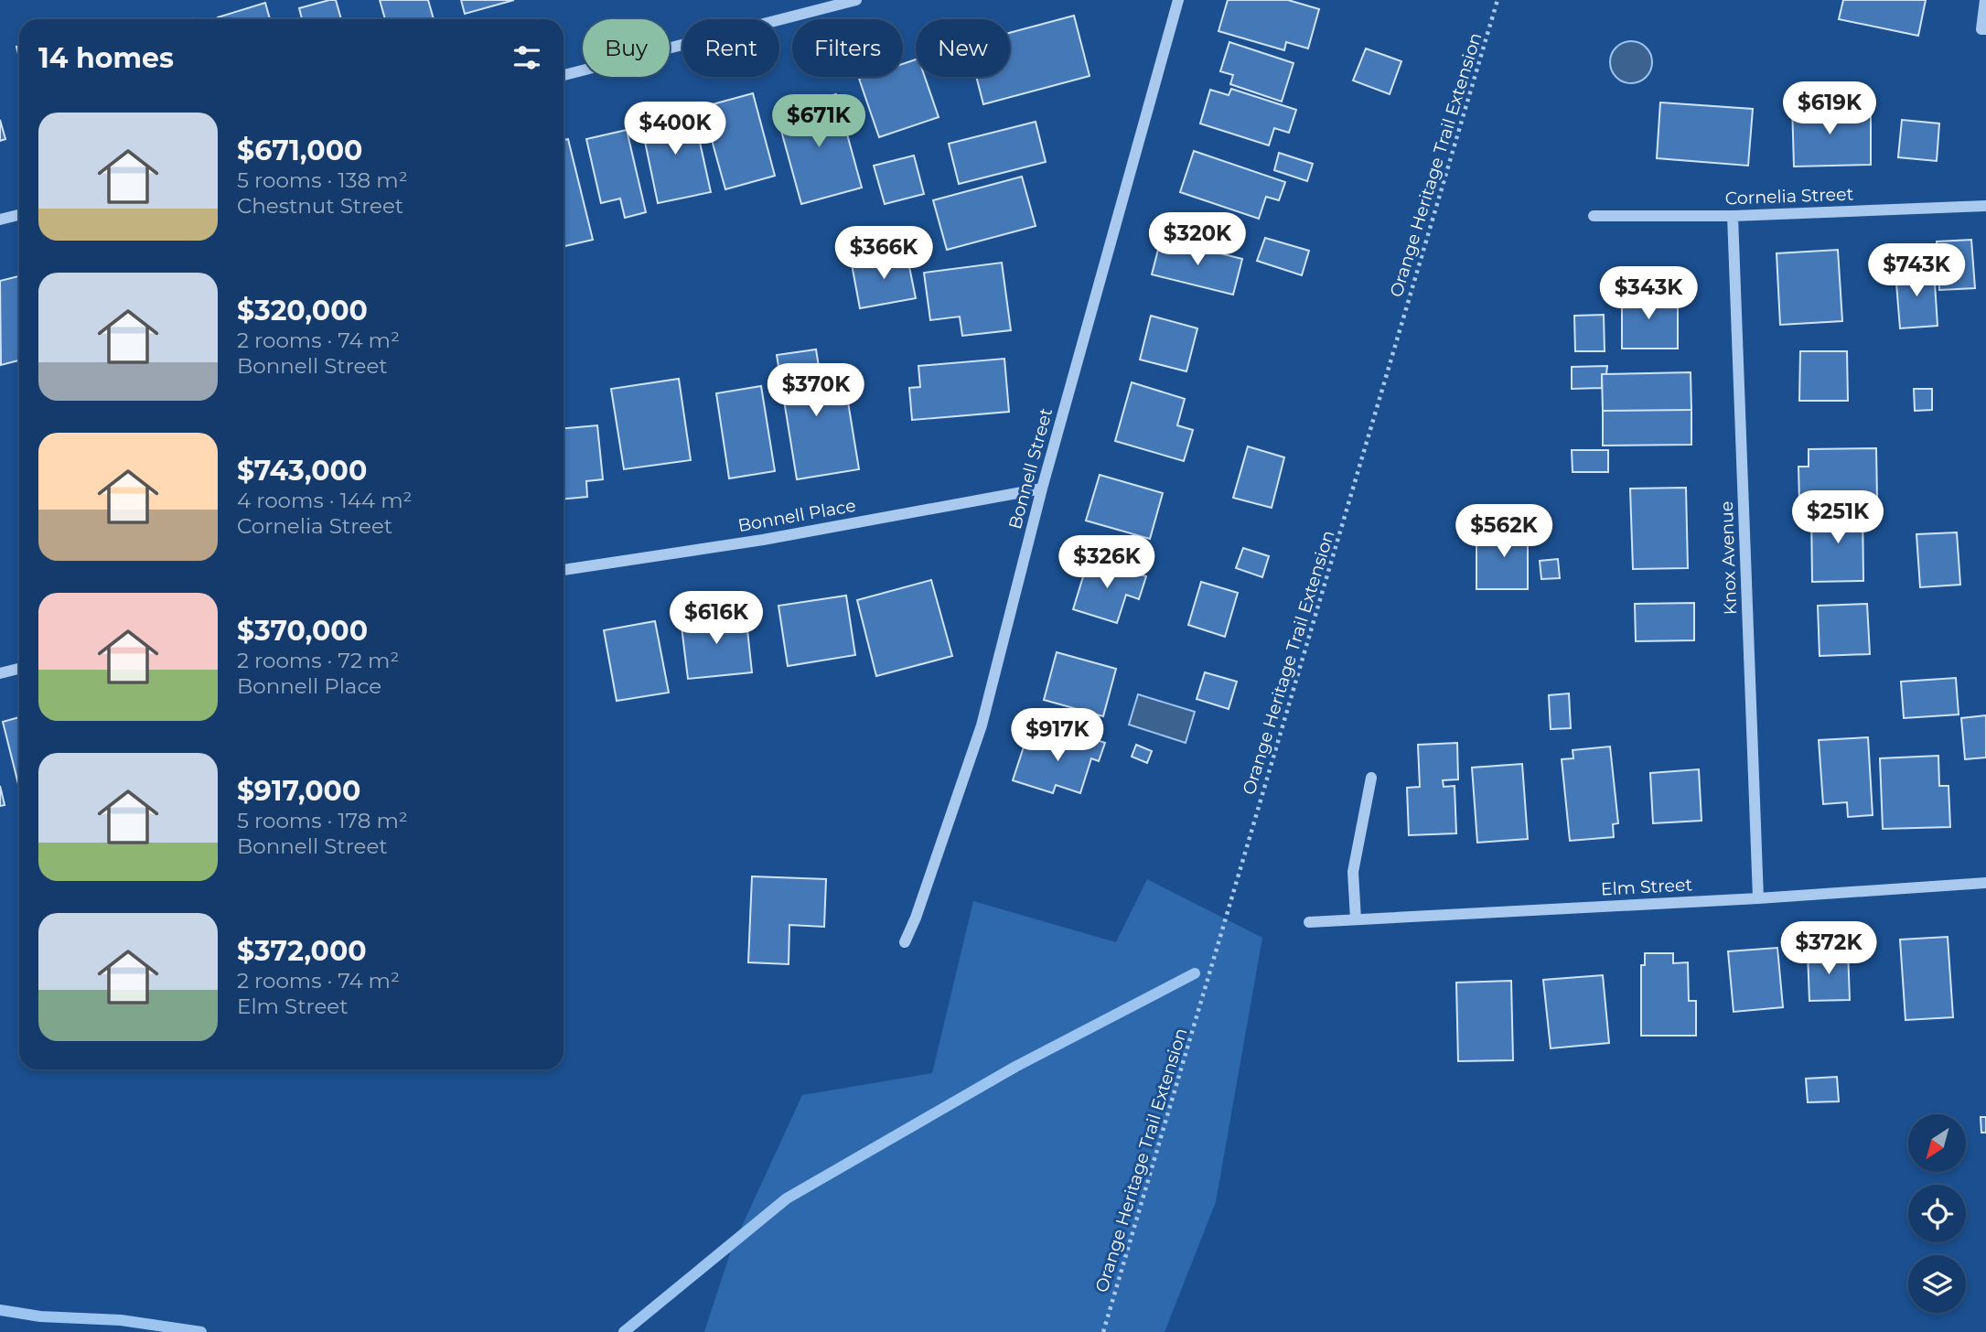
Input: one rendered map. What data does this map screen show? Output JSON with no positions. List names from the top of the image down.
{
  "streets": {
    "street": [
      "Cornelia Street",
      "Bonnell Street",
      "Bonnell Place",
      "Knox Avenue",
      "Elm Street"
    ],
    "path": ["Orange Heritage Trail Extension"]
  },
  "crossings": [
    ["Cornelia Street", "Knox Avenue"],
    ["Bonnell Street", "Bonnell Place"],
    ["Knox Avenue", "Elm Street"]
  ],
  "north": "bottom left",
  "page": {
    "chip": [
      "Buy",
      "Rent",
      "Filters",
      "New"
    ],
    "heading": "14 homes",
    "price": [
      "$619K",
      "$671K",
      "$400K",
      "$320K",
      "$366K",
      "$743K",
      "$343K",
      "$370K",
      "$251K",
      "$562K",
      "$326K",
      "$616K",
      "$917K",
      "$372K"
    ],
    "list": [
      {
        "name": "$671,000",
        "note": "5 rooms · 138 m² · Chestnut Street"
      },
      {
        "name": "$320,000",
        "note": "2 rooms · 74 m² · Bonnell Street"
      },
      {
        "name": "$743,000",
        "note": "4 rooms · 144 m² · Cornelia Street"
      },
      {
        "name": "$370,000",
        "note": "2 rooms · 72 m² · Bonnell Place"
      },
      {
        "name": "$917,000",
        "note": "5 rooms · 178 m² · Bonnell Street"
      },
      {
        "name": "$372,000",
        "note": "2 rooms · 74 m² · Elm Street"
      }
    ]
  }
}
